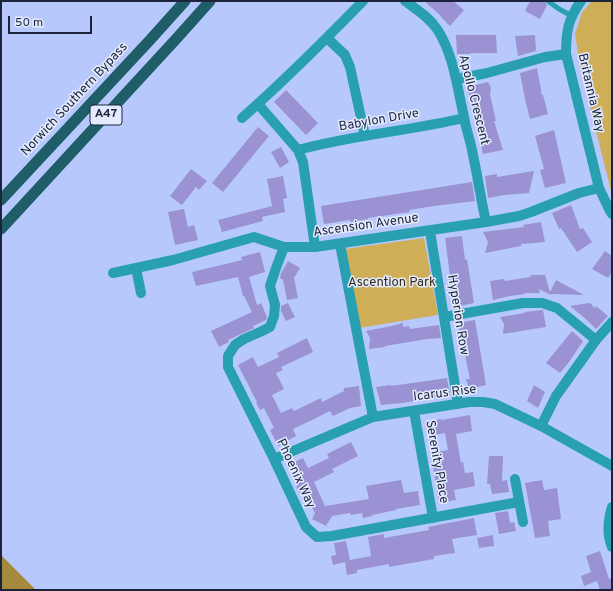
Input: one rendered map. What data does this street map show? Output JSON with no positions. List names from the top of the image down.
{
  "streets": {
    "highway": ["Norwich Southern Bypass", "A47"],
    "street": [
      "Britannia Way",
      "Apollo Crescent",
      "Babylon Drive",
      "Ascension Avenue",
      "Hyperion Row",
      "Icarus Rise",
      "Serenity Place",
      "Phoenix Way"
    ]
  },
  "crossings": [
    ["Britannia Way", "Ascension Avenue"],
    ["Apollo Crescent", "Babylon Drive"],
    ["Apollo Crescent", "Ascension Avenue"],
    ["Ascension Avenue", "Hyperion Row"],
    ["Ascension Avenue", "Phoenix Way"],
    ["Hyperion Row", "Icarus Rise"],
    ["Icarus Rise", "Serenity Place"],
    ["Icarus Rise", "Phoenix Way"],
    ["Serenity Place", "Phoenix Way"]
  ],
  "parks": ["Ascention Park"],
  "scale_bar": "50 m"
}
